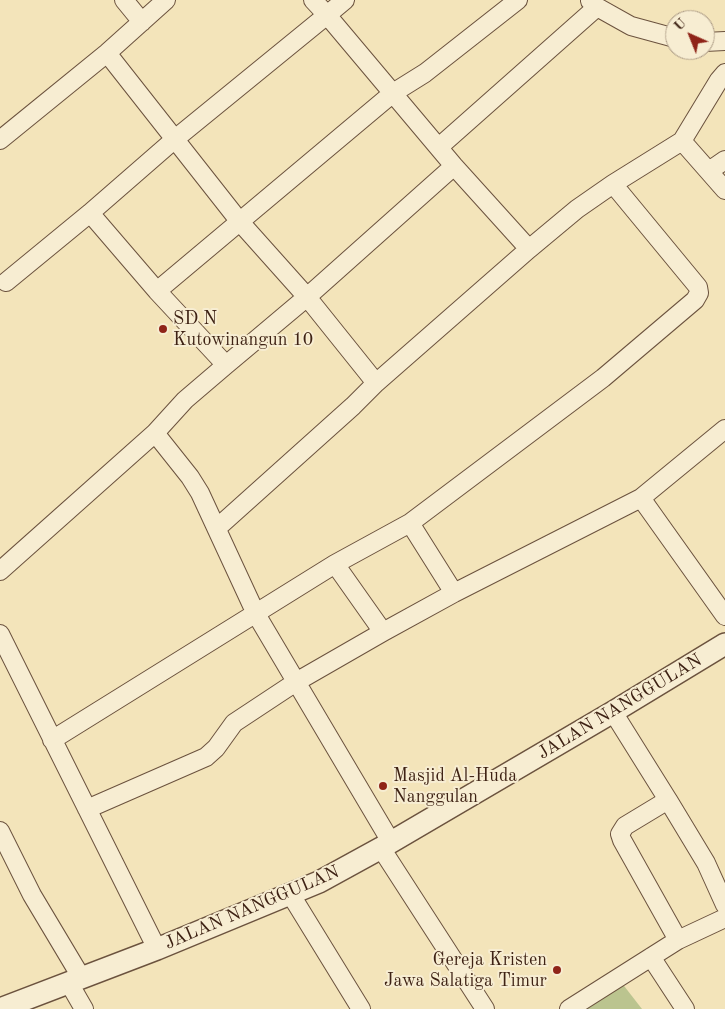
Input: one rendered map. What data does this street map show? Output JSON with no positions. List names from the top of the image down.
{
  "streets": {
    "street": ["JALAN NANGGULAN"]
  },
  "places": ["SD N Kutowinangun 10", "Masjid Al-Huda Nanggulan", "Gereja Kristen Jawa Salatiga Timur"],
  "north": "top left"
}
